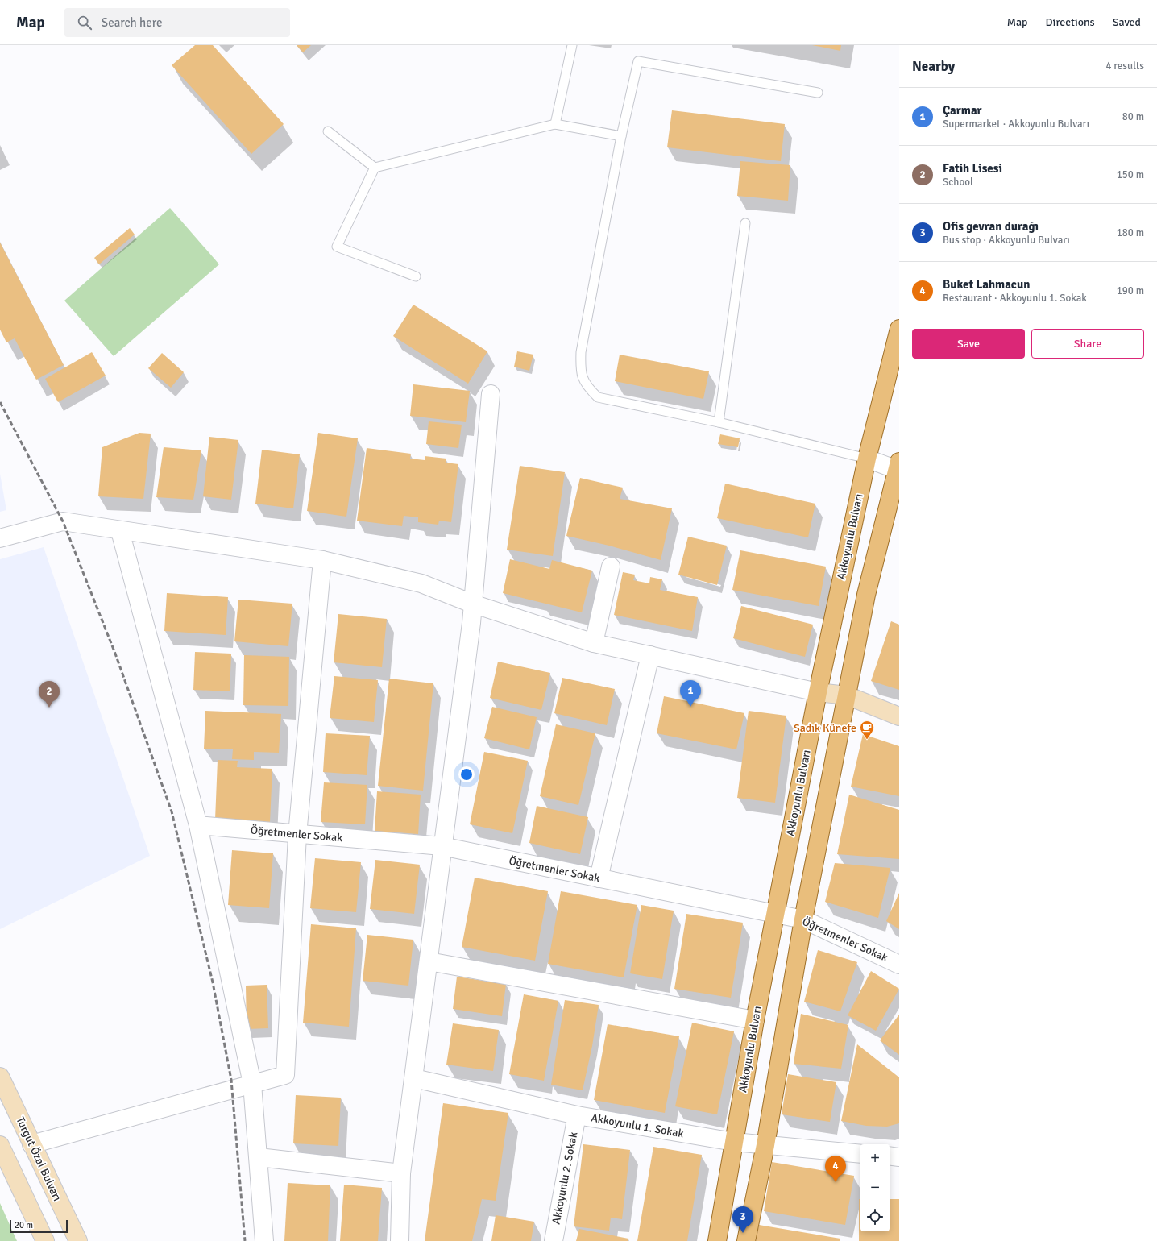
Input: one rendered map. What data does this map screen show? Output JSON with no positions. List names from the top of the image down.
{
  "streets": {
    "main road": ["Akkoyunlu Bulvarı", "Turgut Özal Bulvarı"],
    "street": ["Öğretmenler Sokak", "Akkoyunlu 1. Sokak", "Akkoyunlu 2. Sokak"]
  },
  "crossings": [
    ["Akkoyunlu Bulvarı", "Öğretmenler Sokak"],
    ["Akkoyunlu Bulvarı", "Akkoyunlu 1. Sokak"],
    ["Akkoyunlu 1. Sokak", "Akkoyunlu 2. Sokak"]
  ],
  "places": {
    "cafe": ["Sadık Künefe"]
  },
  "scale_bar": "20 m",
  "page": {
    "header": "Map",
    "search": "Search here",
    "nav": ["Map", "Directions", "Saved"],
    "heading": ["Nearby", "4 results"],
    "list": [
      {
        "mark": "1",
        "name": "Çarmar",
        "note": "Supermarket · Akkoyunlu Bulvarı",
        "value": "80 m"
      },
      {
        "mark": "2",
        "name": "Fatih Lisesi",
        "note": "School",
        "value": "150 m"
      },
      {
        "mark": "3",
        "name": "Ofis gevran durağı",
        "note": "Bus stop · Akkoyunlu Bulvarı",
        "value": "180 m"
      },
      {
        "mark": "4",
        "name": "Buket Lahmacun",
        "note": "Restaurant · Akkoyunlu 1. Sokak",
        "value": "190 m"
      }
    ],
    "buttons": ["Save", "Share"],
    "pins": [
      "1",
      "2",
      "4",
      "3"
    ],
    "map_buttons": ["+", "−"],
    "scale": "20 m"
  }
}
